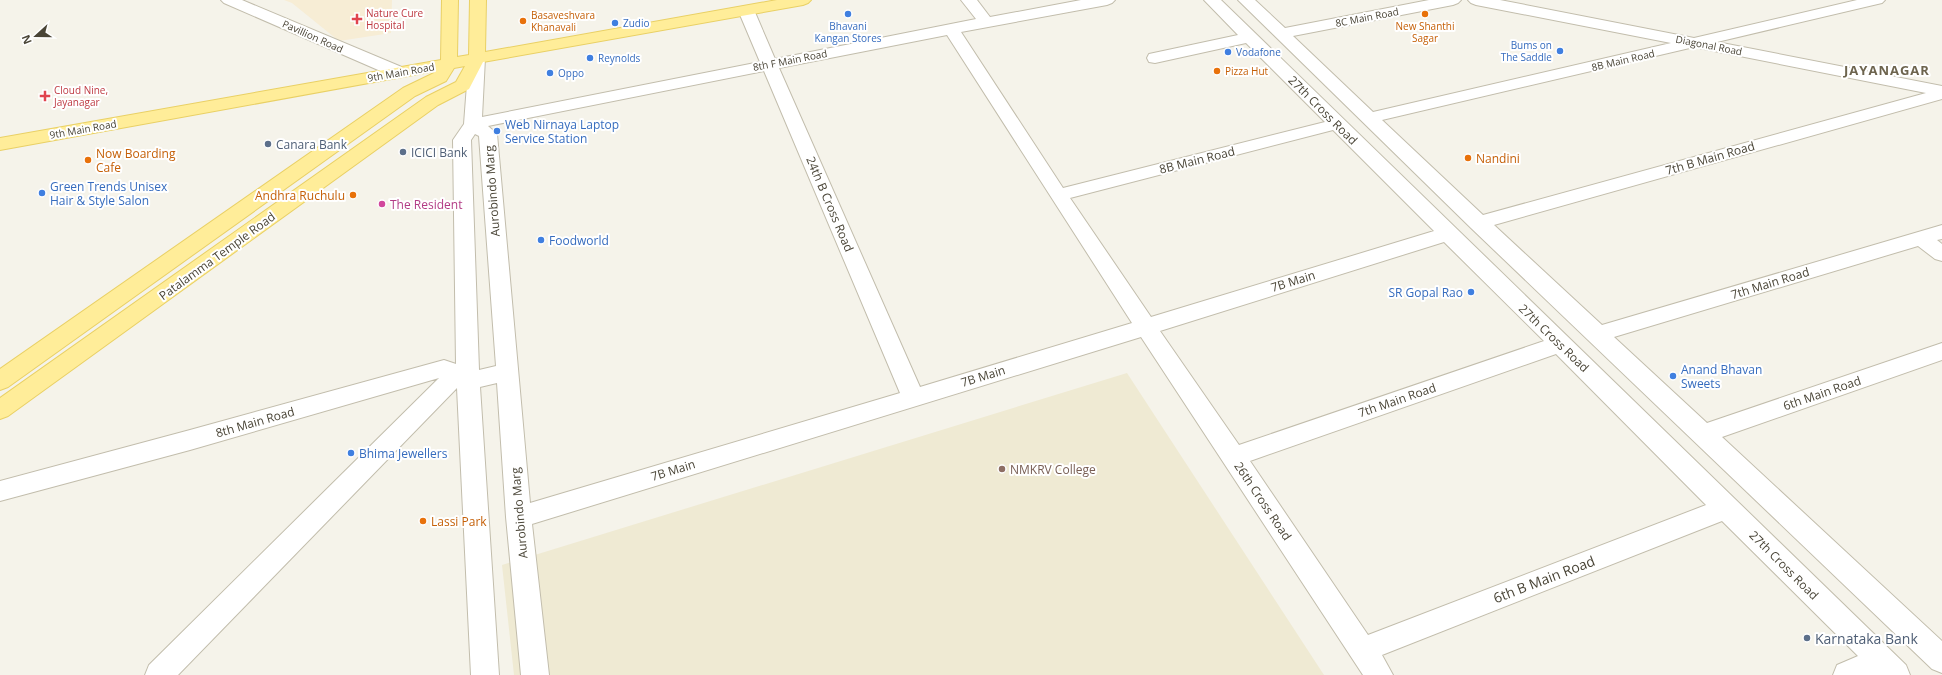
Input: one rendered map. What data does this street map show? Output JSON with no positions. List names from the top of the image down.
{
  "streets": {
    "main road": ["9th Main Road", "Patalamma Temple Road"],
    "street": [
      "8C Main Road",
      "Pavillion Road",
      "Diagonal Road",
      "8th F Main Road",
      "8B Main Road",
      "27th Cross Road",
      "7th B Main Road",
      "Aurobindo Marg",
      "24th B Cross Road",
      "7B Main",
      "7th Main Road",
      "6th Main Road",
      "8th Main Road",
      "26th Cross Road",
      "6th B Main Road"
    ]
  },
  "crossings": [
    ["8C Main Road", "27th Cross Road"],
    ["Pavillion Road", "9th Main Road"],
    ["Diagonal Road", "8B Main Road"],
    ["Diagonal Road", "7th B Main Road"],
    ["8th F Main Road", "Aurobindo Marg"],
    ["8th F Main Road", "24th B Cross Road"],
    ["8th F Main Road", "26th Cross Road"],
    ["8B Main Road", "27th Cross Road"],
    ["8B Main Road", "26th Cross Road"],
    ["9th Main Road", "24th B Cross Road"],
    ["9th Main Road", "Patalamma Temple Road"],
    ["27th Cross Road", "7th B Main Road"],
    ["27th Cross Road", "7B Main"],
    ["27th Cross Road", "7th Main Road"],
    ["27th Cross Road", "6th Main Road"],
    ["27th Cross Road", "6th B Main Road"],
    ["Aurobindo Marg", "7B Main"],
    ["Aurobindo Marg", "8th Main Road"],
    ["24th B Cross Road", "7B Main"],
    ["7B Main", "26th Cross Road"],
    ["7th Main Road", "26th Cross Road"],
    ["26th Cross Road", "6th B Main Road"]
  ],
  "districts": ["JAYANAGAR"],
  "places": {
    "other": [
      "Bhavani Kangan Stores",
      "New Shanthi Sagar",
      "Basaveshvara Khanavali",
      "Zudio",
      "Bums on The Saddle",
      "Vodafone",
      "Reynolds",
      "Pizza Hut",
      "Oppo",
      "Web Nirnaya Laptop Service Station",
      "Canara Bank",
      "ICICI Bank",
      "Nandini",
      "Now Boarding Cafe",
      "Green Trends Unisex Hair & Style Salon",
      "Andhra Ruchulu",
      "The Resident",
      "Foodworld",
      "SR Gopal Rao",
      "Anand Bhavan Sweets",
      "Bhima Jewellers",
      "NMKRV College",
      "Lassi Park",
      "Karnataka Bank"
    ],
    "health": ["Nature Cure Hospital", "Cloud Nine, Jayanagar"]
  },
  "north": "left"
}
